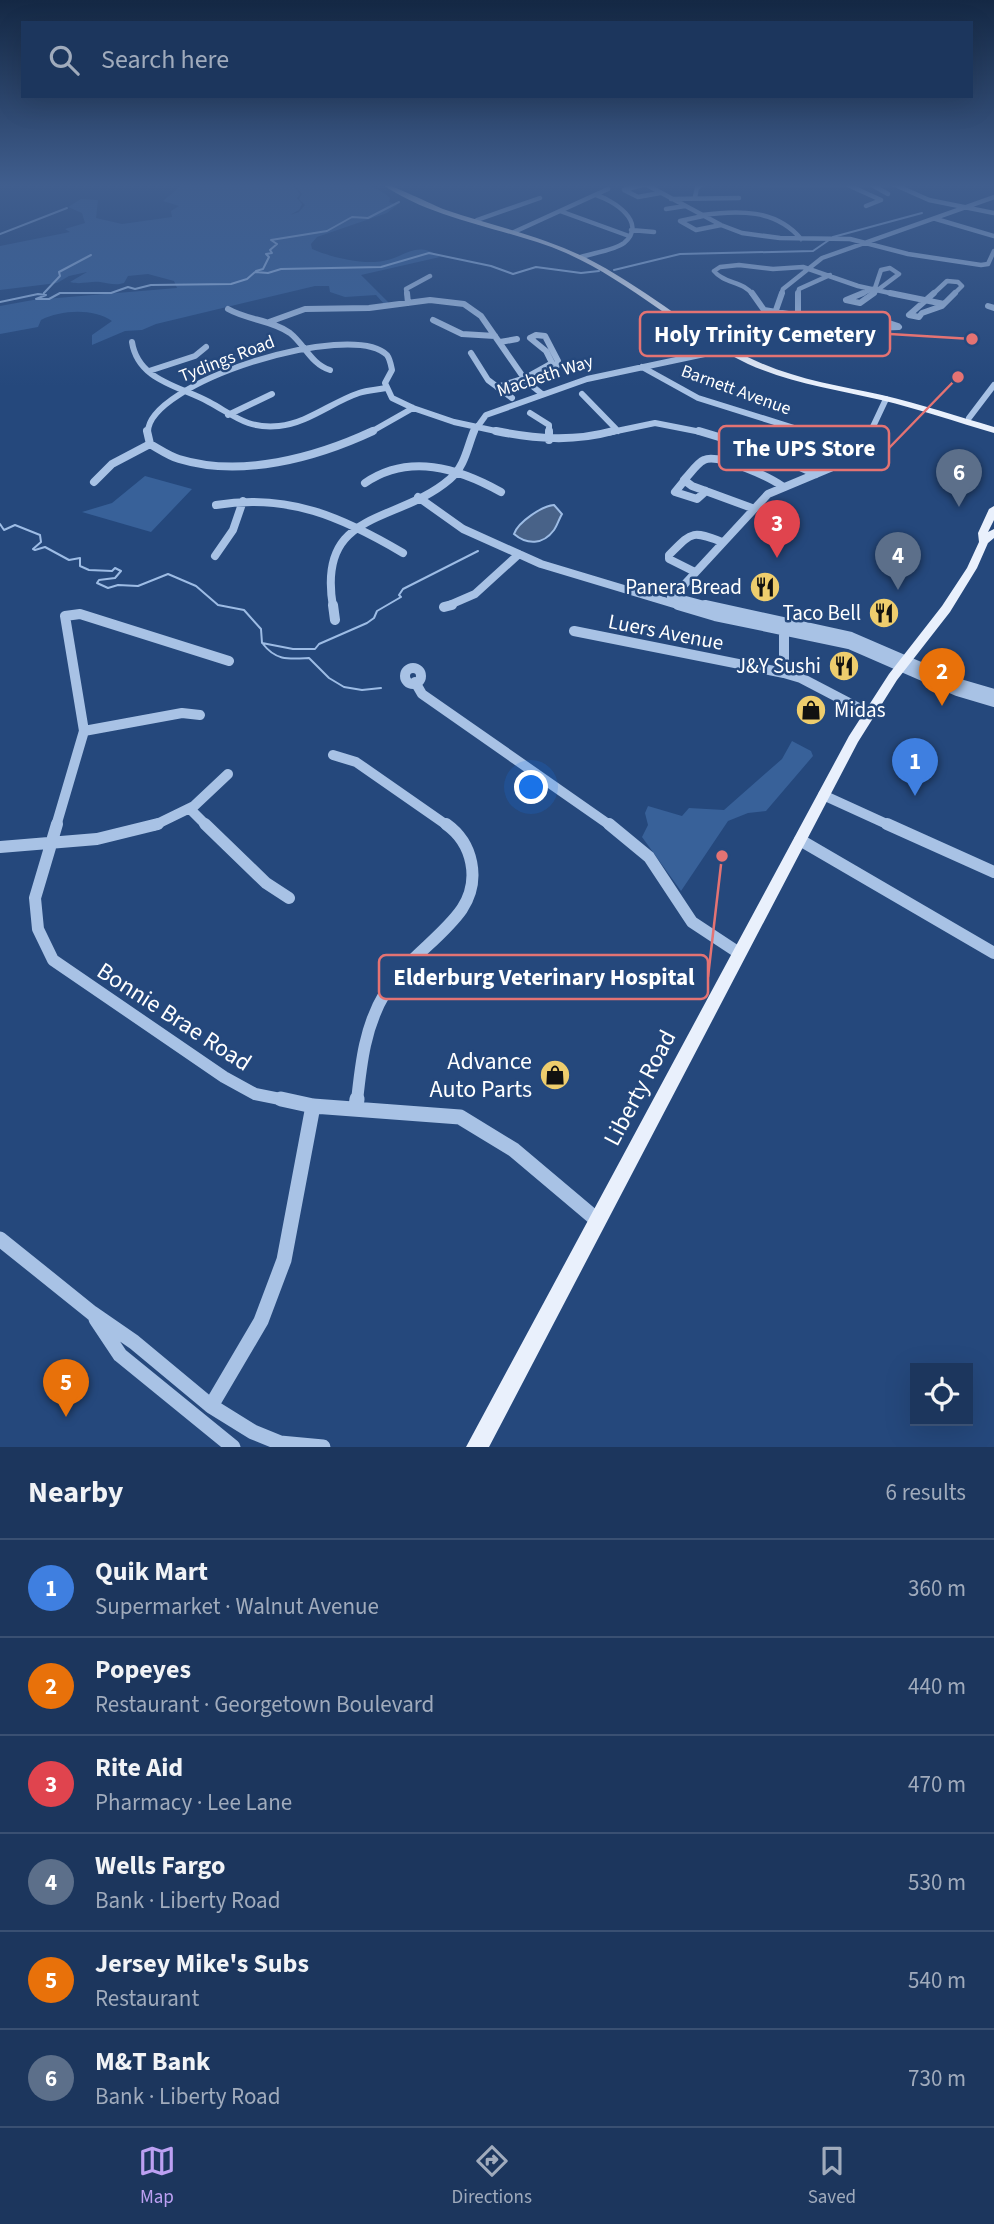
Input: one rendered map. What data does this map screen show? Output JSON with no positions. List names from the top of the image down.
{
  "streets": {
    "main road": ["Liberty Road"],
    "street": [
      "Tydings Road",
      "Macbeth Way",
      "Barnett Avenue",
      "Luers Avenue",
      "Bonnie Brae Road"
    ]
  },
  "crossings": [
    ["Macbeth Way", "Barnett Avenue"],
    ["Luers Avenue", "Liberty Road"],
    ["Bonnie Brae Road", "Liberty Road"]
  ],
  "places": {
    "other": ["Holy Trinity Cemetery", "The UPS Store", "Elderburg Veterinary Hospital"],
    "restaurant": ["Panera Bread", "Taco Bell", "J&Y Sushi"],
    "shop": ["Midas", "Advance Auto Parts"]
  },
  "page": {
    "search": "Search here",
    "pins": [
      "6",
      "3",
      "4",
      "2",
      "1",
      "5"
    ],
    "heading": ["Nearby", "6 results"],
    "list": [
      {
        "mark": "1",
        "name": "Quik Mart",
        "note": "Supermarket · Walnut Avenue",
        "value": "360 m"
      },
      {
        "mark": "2",
        "name": "Popeyes",
        "note": "Restaurant · Georgetown Boulevard",
        "value": "440 m"
      },
      {
        "mark": "3",
        "name": "Rite Aid",
        "note": "Pharmacy · Lee Lane",
        "value": "470 m"
      },
      {
        "mark": "4",
        "name": "Wells Fargo",
        "note": "Bank · Liberty Road",
        "value": "530 m"
      },
      {
        "mark": "5",
        "name": "Jersey Mike's Subs",
        "note": "Restaurant",
        "value": "540 m"
      },
      {
        "mark": "6",
        "name": "M&T Bank",
        "note": "Bank · Liberty Road",
        "value": "730 m"
      }
    ],
    "nav": ["Map", "Directions", "Saved"]
  }
}
